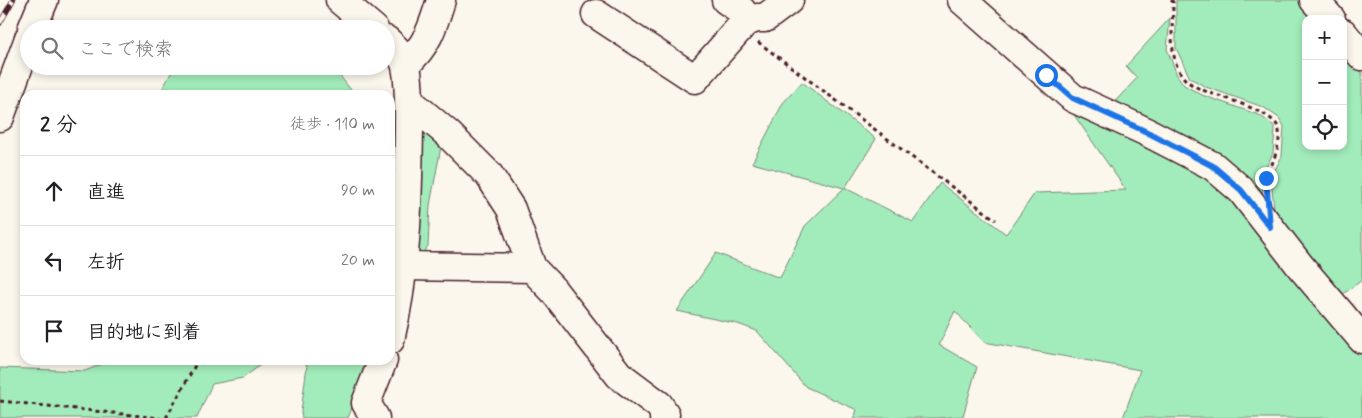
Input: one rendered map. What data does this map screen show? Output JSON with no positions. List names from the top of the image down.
{
  "page": {
    "map_buttons": ["+", "−"],
    "search": "ここで検索",
    "heading": ["2 分", "徒歩 · 110 m"],
    "list": [
      ["直進", "90 m"],
      ["左折", "20 m"],
      "目的地に到着"
    ]
  }
}
